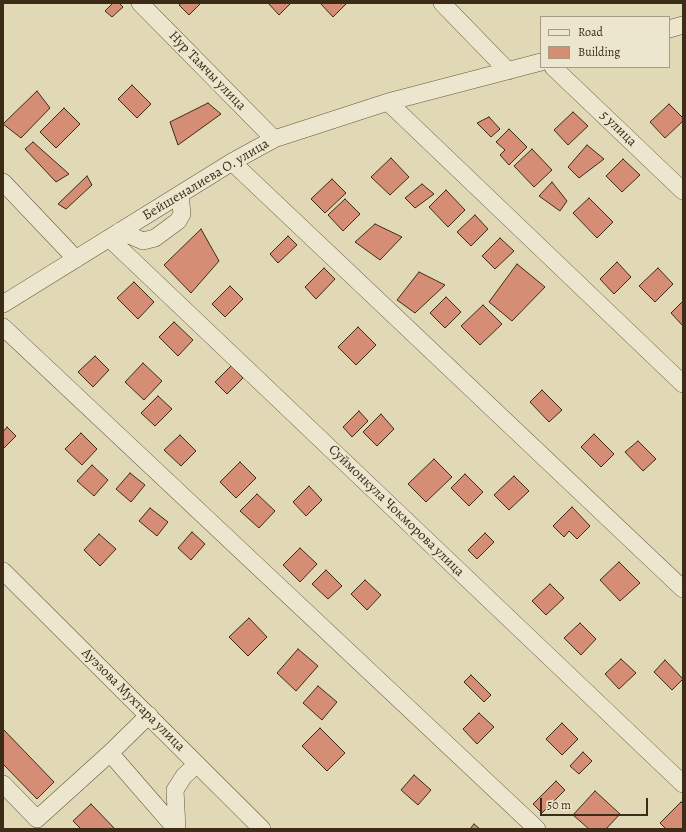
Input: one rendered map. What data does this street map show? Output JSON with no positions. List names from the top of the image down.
{
  "streets": {
    "street": [
      "Нур Тамчы улица",
      "5 улица",
      "Бейшеналиева О. улица",
      "Суймонкула Чокморова улица",
      "Ауэзова Мухтара улица"
    ]
  },
  "crossings": [
    ["Нур Тамчы улица", "Бейшеналиева О. улица"],
    ["Бейшеналиева О. улица", "Суймонкула Чокморова улица"]
  ],
  "legend": ["Road", "Building"],
  "scale_bar": "50 m"
}
